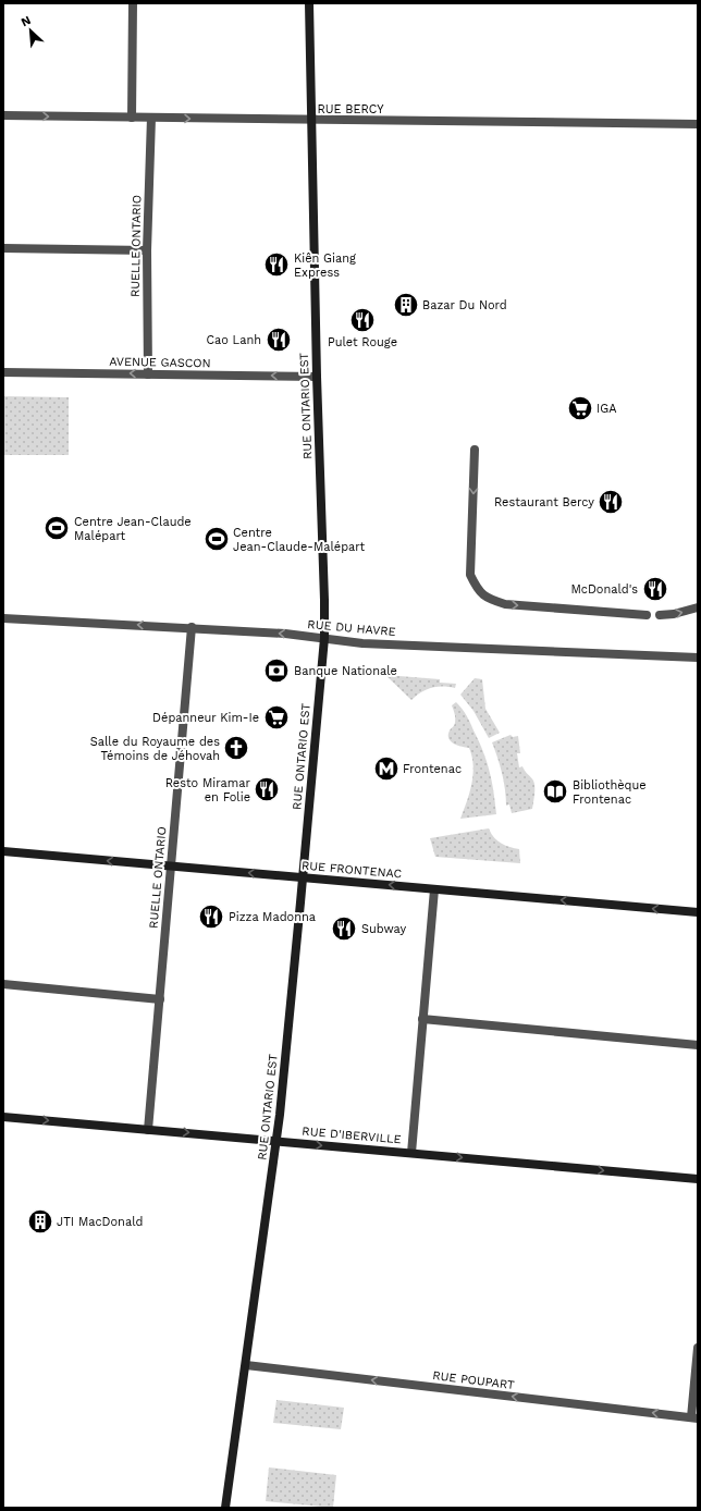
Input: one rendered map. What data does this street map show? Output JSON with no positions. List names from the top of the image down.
{
  "streets": {
    "main road": ["RUE ONTARIO EST", "RUE FRONTENAC", "RUE D'IBERVILLE"],
    "street": [
      "RUE BERCY",
      "RUELLE ONTARIO",
      "AVENUE GASCON",
      "RUE DU HAVRE",
      "RUE POUPART"
    ]
  },
  "crossings": [
    ["RUE BERCY", "RUELLE ONTARIO"],
    ["RUE BERCY", "RUE ONTARIO EST"],
    ["RUELLE ONTARIO", "AVENUE GASCON"],
    ["RUELLE ONTARIO", "RUE DU HAVRE"],
    ["RUELLE ONTARIO", "RUE FRONTENAC"],
    ["RUELLE ONTARIO", "RUE D'IBERVILLE"],
    ["AVENUE GASCON", "RUE ONTARIO EST"],
    ["RUE ONTARIO EST", "RUE DU HAVRE"],
    ["RUE ONTARIO EST", "RUE FRONTENAC"],
    ["RUE ONTARIO EST", "RUE D'IBERVILLE"],
    ["RUE ONTARIO EST", "RUE POUPART"]
  ],
  "one_way": [
    "RUE BERCY",
    "AVENUE GASCON",
    "RUE DU HAVRE",
    "RUE FRONTENAC",
    "RUE D'IBERVILLE",
    "RUE POUPART"
  ],
  "places": {
    "restaurant": [
      "Kiên Giang Express",
      "Pulet Rouge",
      "Cao Lanh",
      "Restaurant Bercy",
      "McDonald's",
      "Resto Miramar en Folie",
      "Pizza Madonna",
      "Subway"
    ],
    "building": ["Bazar Du Nord", "JTI MacDonald"],
    "supermarket": ["IGA", "Dépanneur Kim-Ie"],
    "sports": ["Centre Jean-Claude Malépart", "Centre Jean-Claude-Malépart"],
    "bank": ["Banque Nationale"],
    "church": ["Salle du Royaume des Témoins de Jéhovah"],
    "metro station": ["Frontenac"],
    "library": ["Bibliothèque Frontenac"]
  },
  "north": "top left"
}
